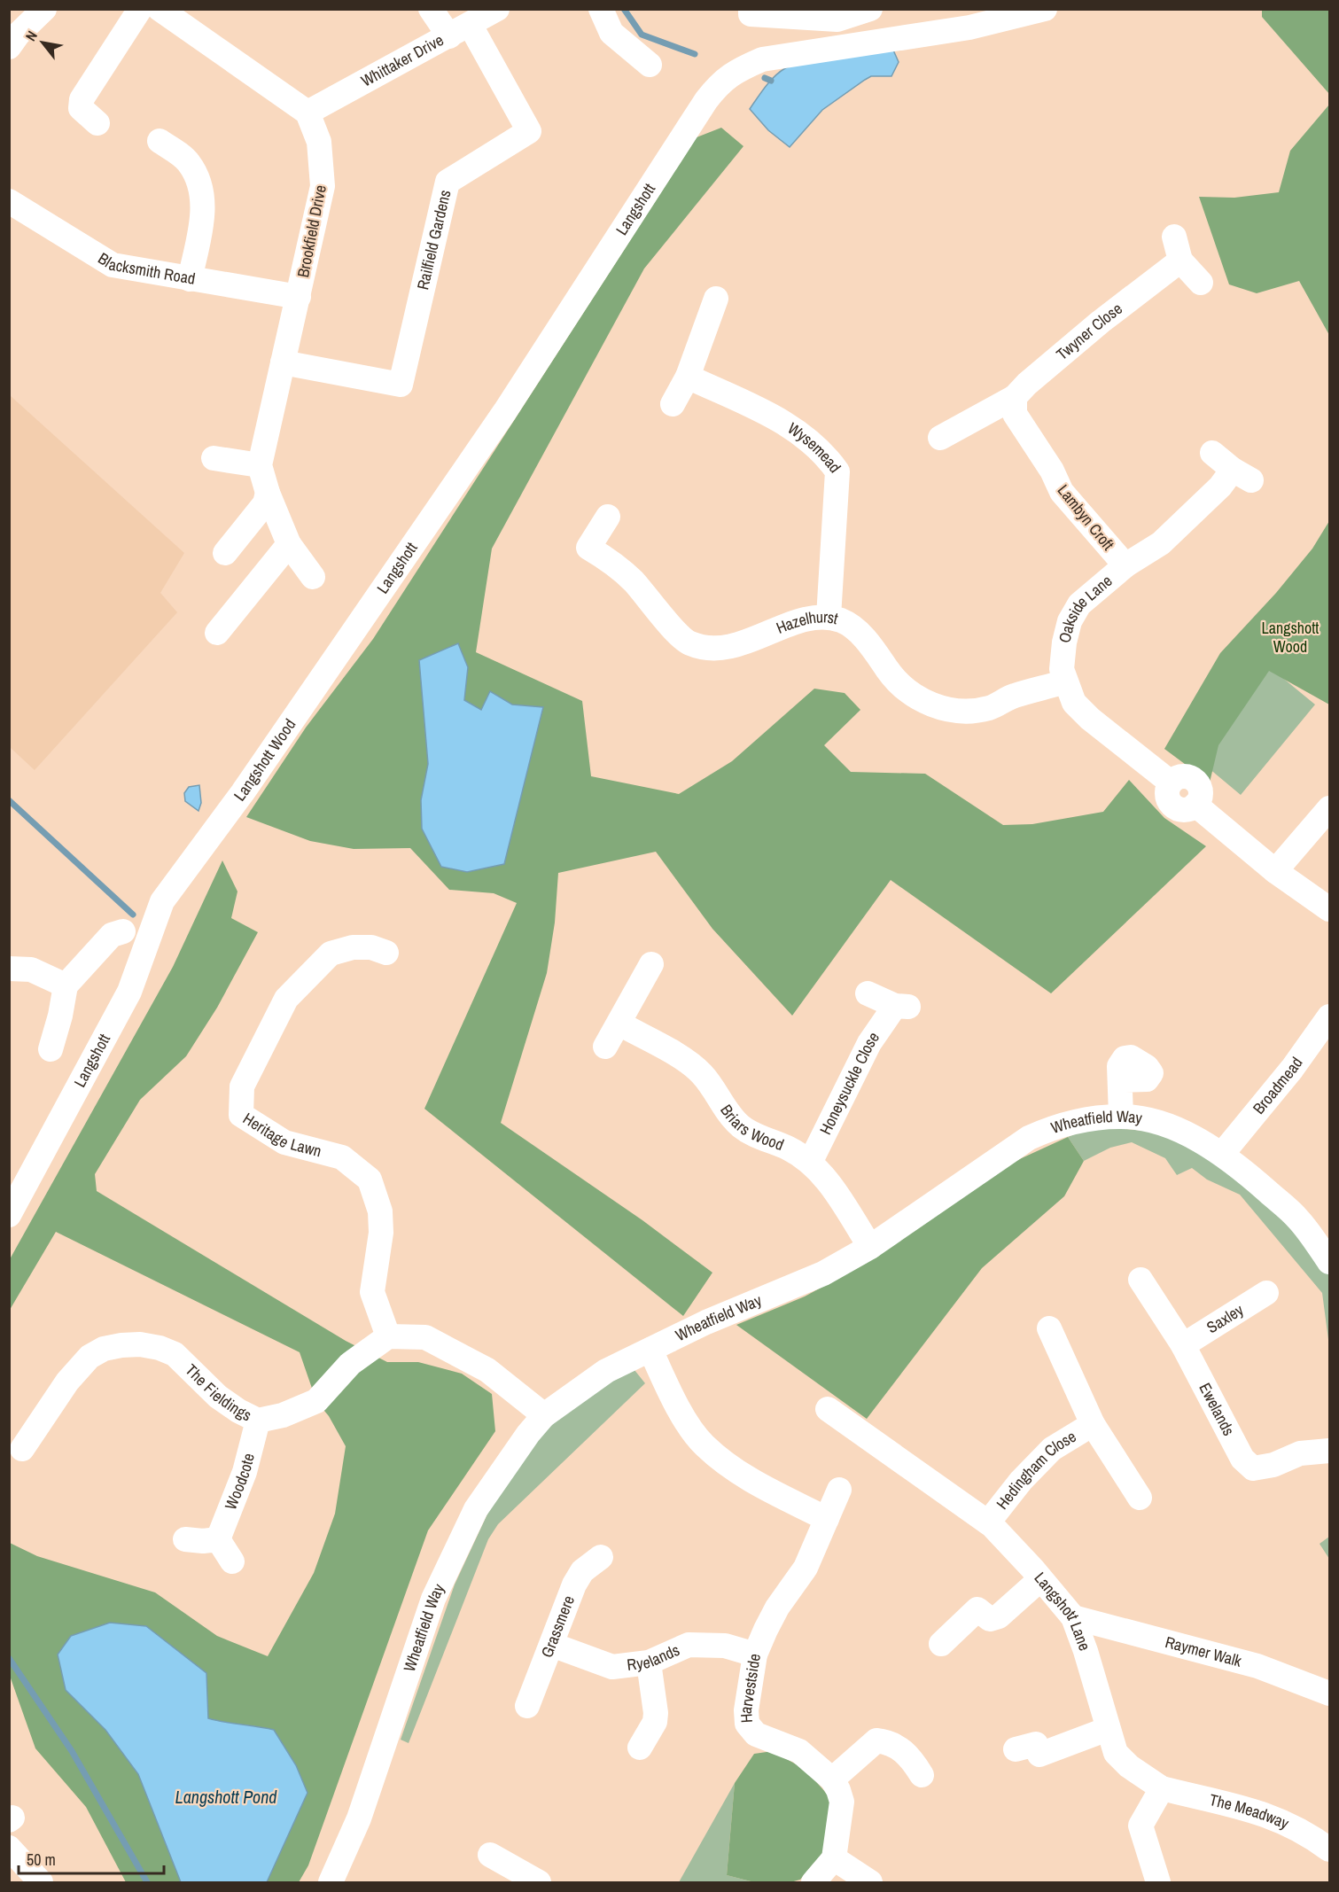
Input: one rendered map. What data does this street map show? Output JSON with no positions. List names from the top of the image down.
{
  "streets": {
    "street": [
      "Whittaker Drive",
      "Langshott",
      "Brookfield Drive",
      "Railfield Gardens",
      "Blacksmith Road",
      "Twyner Close",
      "Wysemead",
      "Lambyn Croft",
      "Oakside Lane",
      "Hazelhurst",
      "Langshott Wood",
      "Honeysuckle Close",
      "Broadmead",
      "Briars Wood",
      "Wheatfield Way",
      "Heritage Lawn",
      "Saxley",
      "The Fieldings",
      "Ewelands",
      "Hedingham Close",
      "Woodcote",
      "Langshott Lane",
      "Grassmere",
      "Raymer Walk",
      "Ryelands",
      "Harvestside",
      "The Meadway"
    ]
  },
  "crossings": [
    ["Whittaker Drive", "Brookfield Drive"],
    ["Whittaker Drive", "Railfield Gardens"],
    ["Langshott", "Langshott Wood"],
    ["Brookfield Drive", "Railfield Gardens"],
    ["Brookfield Drive", "Blacksmith Road"],
    ["Twyner Close", "Lambyn Croft"],
    ["Wysemead", "Hazelhurst"],
    ["Lambyn Croft", "Oakside Lane"],
    ["Oakside Lane", "Hazelhurst"],
    ["Honeysuckle Close", "Briars Wood"],
    ["Broadmead", "Wheatfield Way"],
    ["Briars Wood", "Wheatfield Way"],
    ["Heritage Lawn", "The Fieldings"],
    ["Saxley", "Ewelands"],
    ["The Fieldings", "Woodcote"],
    ["Hedingham Close", "Langshott Lane"],
    ["Langshott Lane", "Raymer Walk"],
    ["Langshott Lane", "The Meadway"],
    ["Grassmere", "Ryelands"],
    ["Ryelands", "Harvestside"]
  ],
  "water": ["Langshott Pond"],
  "parks": ["Langshott Wood"],
  "scale_bar": "50 m",
  "north": "top left"
}
